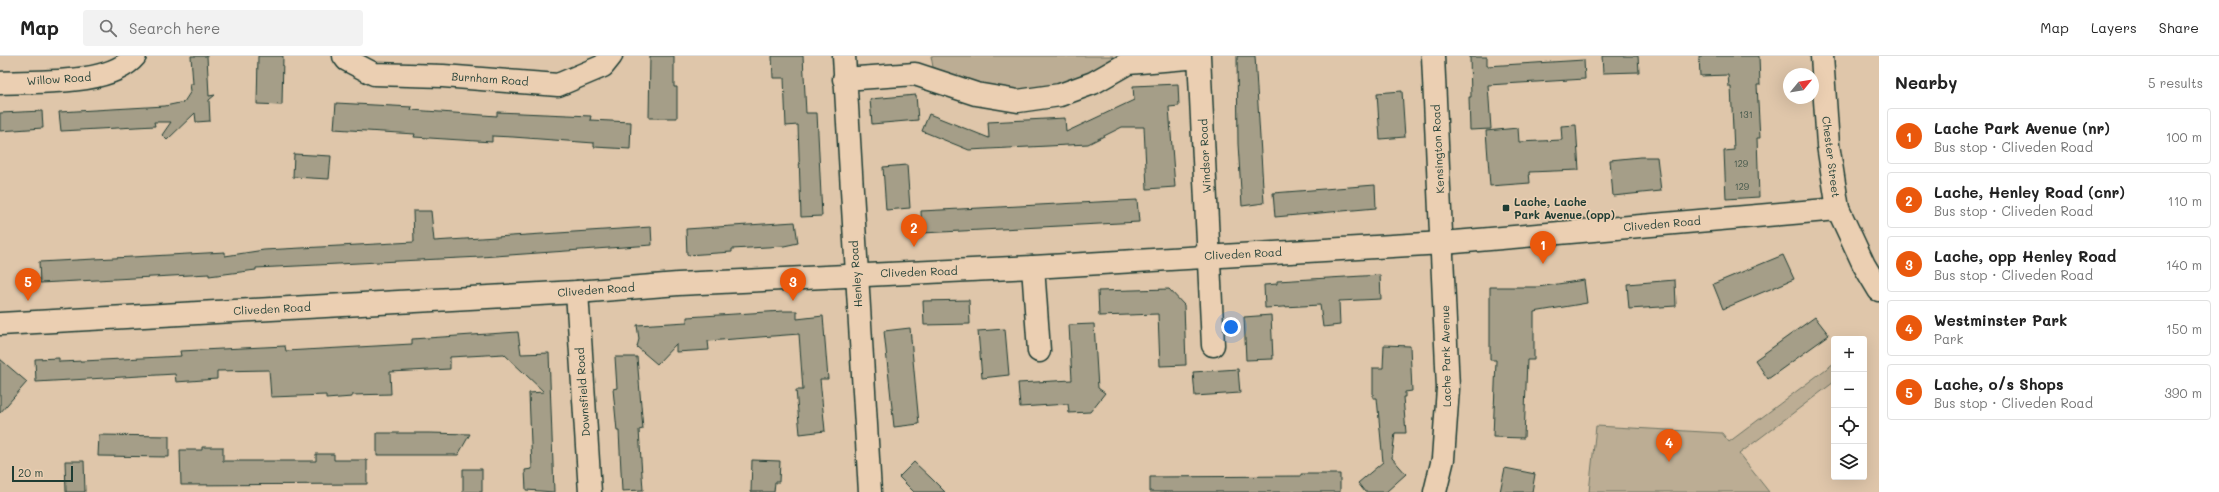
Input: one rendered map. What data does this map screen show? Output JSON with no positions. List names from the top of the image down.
{
  "streets": {
    "street": [
      "Willow Road",
      "Burnham Road",
      "Kensington Road",
      "Windsor Road",
      "Chester Street",
      "Cliveden Road",
      "Henley Road",
      "Lache Park Avenue",
      "Downsfield Road"
    ]
  },
  "crossings": [
    ["Kensington Road", "Cliveden Road"],
    ["Kensington Road", "Lache Park Avenue"],
    ["Windsor Road", "Cliveden Road"],
    ["Chester Street", "Cliveden Road"],
    ["Cliveden Road", "Henley Road"],
    ["Cliveden Road", "Lache Park Avenue"],
    ["Cliveden Road", "Downsfield Road"]
  ],
  "places": {
    "transit": ["Lache, Lache Park Avenue (opp)"]
  },
  "house_numbers": ["131", "129", "129"],
  "scale_bar": "20 m",
  "north": "top right",
  "page": {
    "header": "Map",
    "search": "Search here",
    "nav": ["Map", "Layers", "Share"],
    "heading": ["Nearby", "5 results"],
    "list": [
      {
        "mark": "1",
        "name": "Lache Park Avenue (nr)",
        "note": "Bus stop · Cliveden Road",
        "value": "100 m"
      },
      {
        "mark": "2",
        "name": "Lache, Henley Road (cnr)",
        "note": "Bus stop · Cliveden Road",
        "value": "110 m"
      },
      {
        "mark": "3",
        "name": "Lache, opp Henley Road",
        "note": "Bus stop · Cliveden Road",
        "value": "140 m"
      },
      {
        "mark": "4",
        "name": "Westminster Park",
        "note": "Park",
        "value": "150 m"
      },
      {
        "mark": "5",
        "name": "Lache, o/s Shops",
        "note": "Bus stop · Cliveden Road",
        "value": "390 m"
      }
    ],
    "pins": [
      "2",
      "1",
      "3",
      "5",
      "4"
    ],
    "map_buttons": ["+", "−"],
    "scale": "20 m"
  }
}
